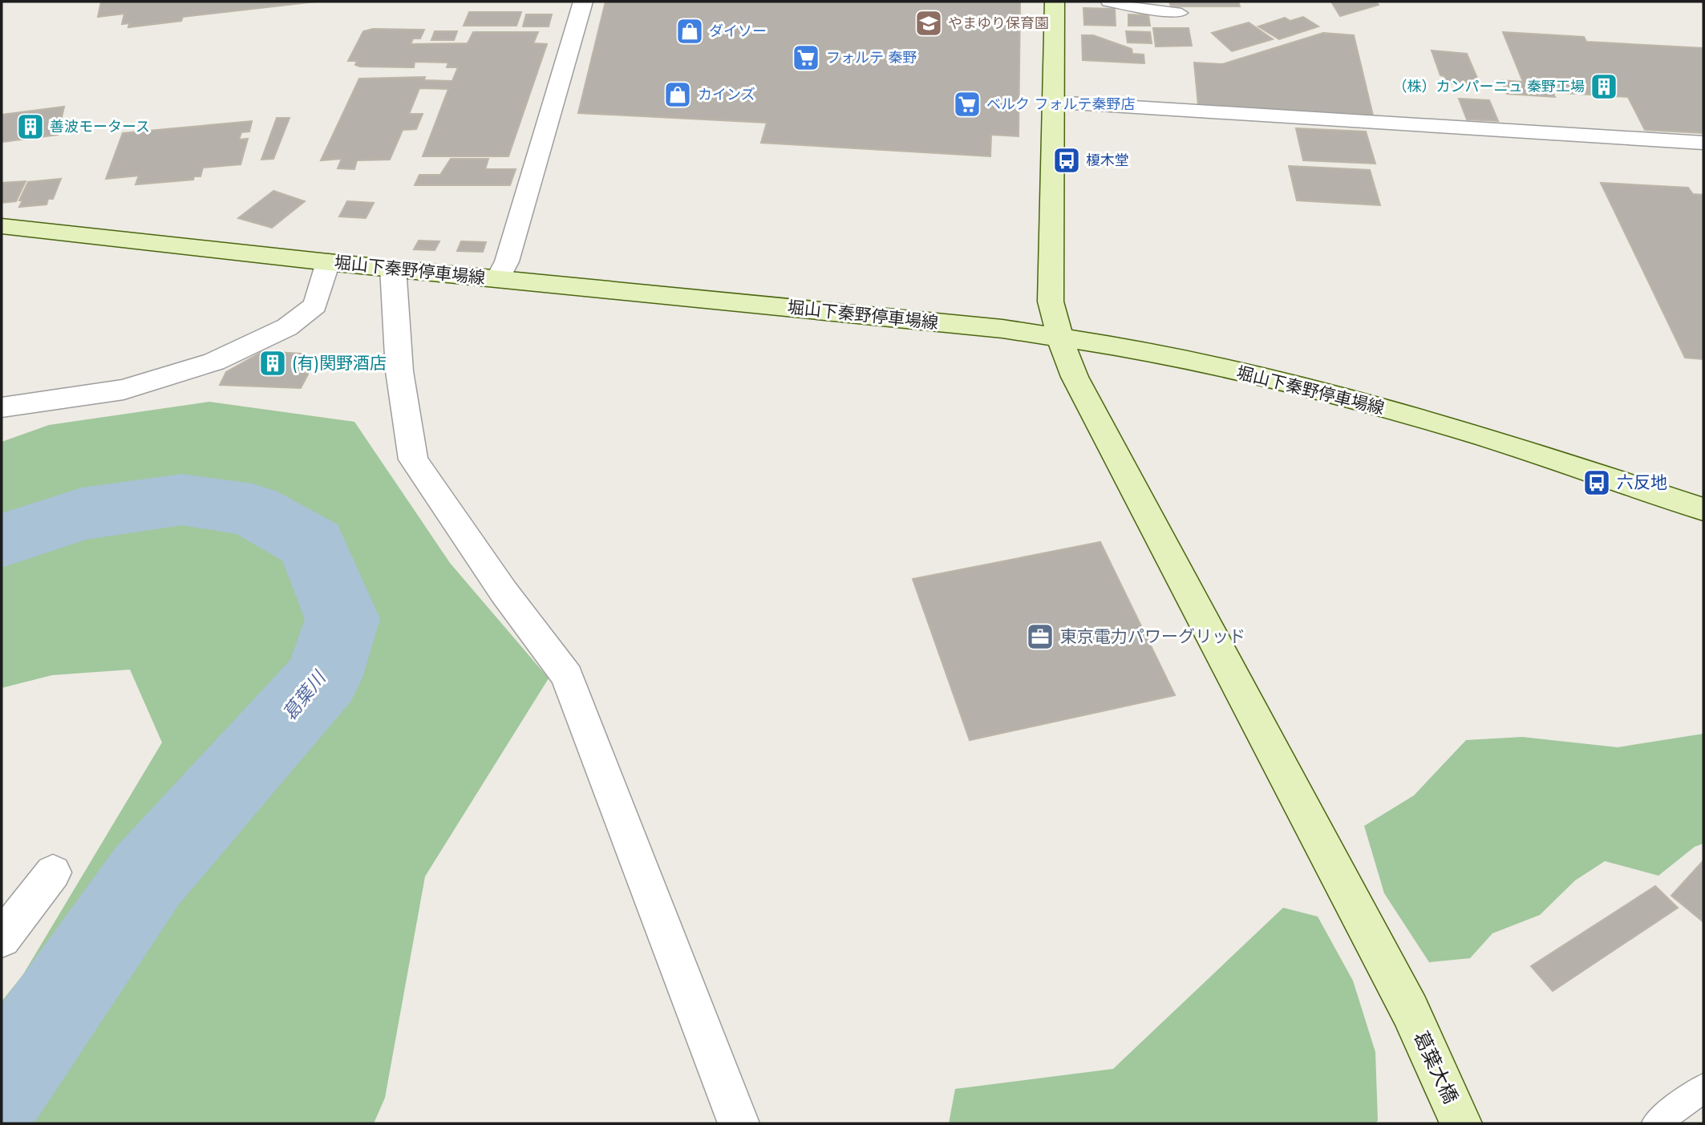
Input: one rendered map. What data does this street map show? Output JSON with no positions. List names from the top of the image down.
{
  "streets": {
    "main road": ["堀山下秦野停車場線", "葛葉大橋"]
  },
  "crossings": [
    ["堀山下秦野停車場線", "葛葉大橋"]
  ],
  "water": ["葛葉川"],
  "places": {
    "school or university": ["やまゆり保育園"],
    "shop": ["ダイソー", "カインズ"],
    "supermarket": ["フォルテ 秦野", "ベルク フォルテ秦野店"],
    "building": ["（株）カンパーニュ 秦野工場", "善波モータース", "(有)関野酒店"],
    "bus stop": ["榎木堂", "六反地"],
    "office": ["東京電力パワーグリッド"]
  }
}
